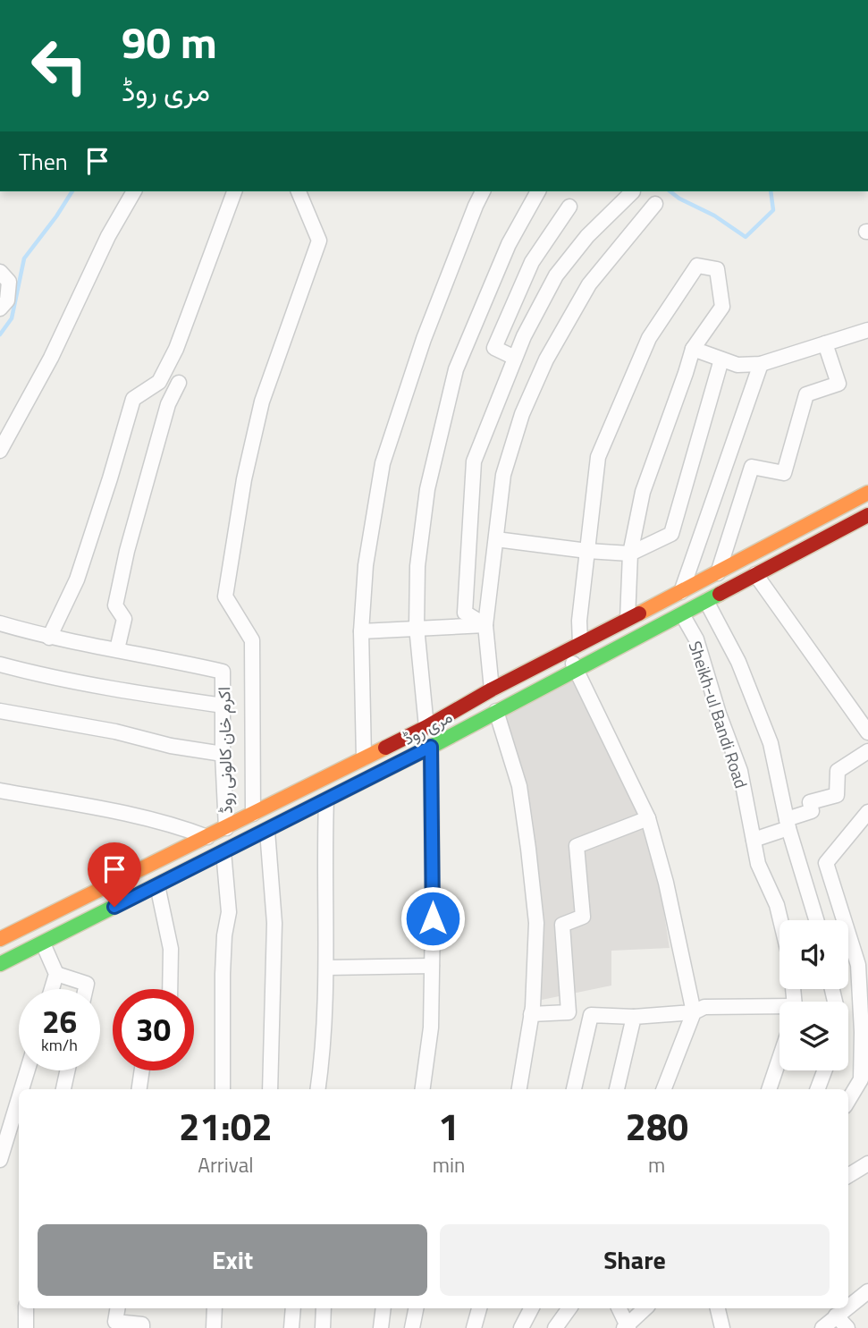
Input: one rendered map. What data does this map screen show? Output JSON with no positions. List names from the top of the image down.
{
  "streets": {
    "main road": ["مری روڈ"],
    "street": ["Sheikh-ul Bandi Road", "اکرم خان کالونی روڈ"]
  },
  "crossings": [
    ["Sheikh-ul Bandi Road", "مری روڈ"],
    ["مری روڈ", "اکرم خان کالونی روڈ"]
  ],
  "page": {
    "turn": ["90 m", "مری روڈ"],
    "then": "Then",
    "speed": "26 km/h",
    "limit": "30",
    "eta": [
      "21:02",
      "Arrival",
      "1",
      "min",
      "280",
      "m"
    ],
    "buttons": ["Exit", "Share"]
  }
}
